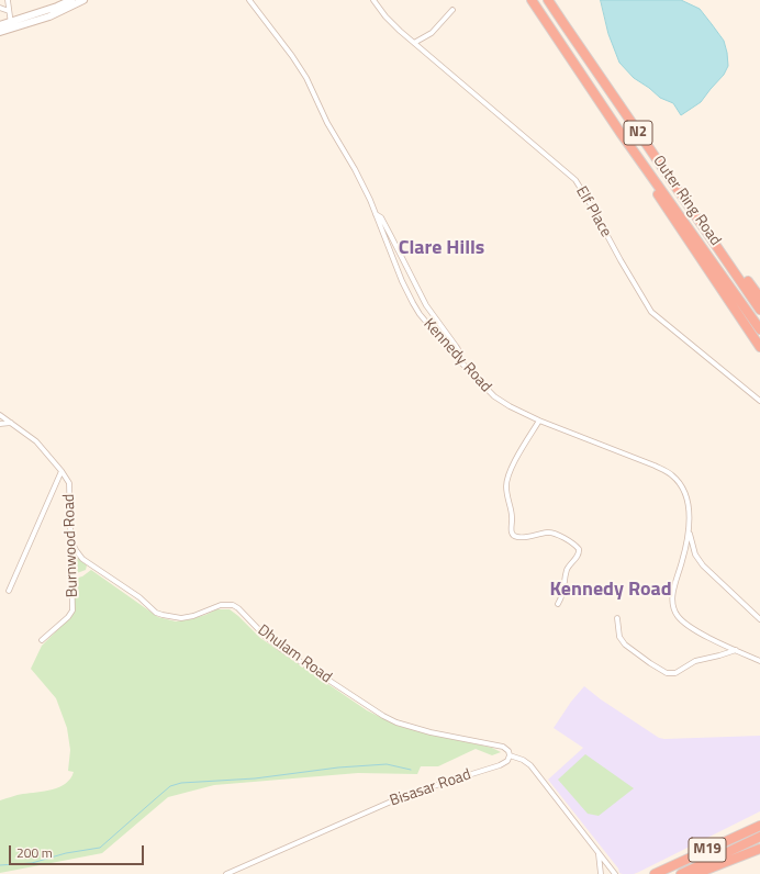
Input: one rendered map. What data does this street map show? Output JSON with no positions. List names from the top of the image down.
{
  "streets": {
    "highway": ["N2", "Outer Ring Road", "M19"],
    "street": [
      "Elf Place",
      "Kennedy Road",
      "Burnwood Road",
      "Dhulam Road",
      "Bisasar Road"
    ]
  },
  "crossings": [
    ["Burnwood Road", "Dhulam Road"],
    ["Dhulam Road", "Bisasar Road"]
  ],
  "districts": ["Clare Hills", "Kennedy Road"],
  "scale_bar": "200 m"
}
